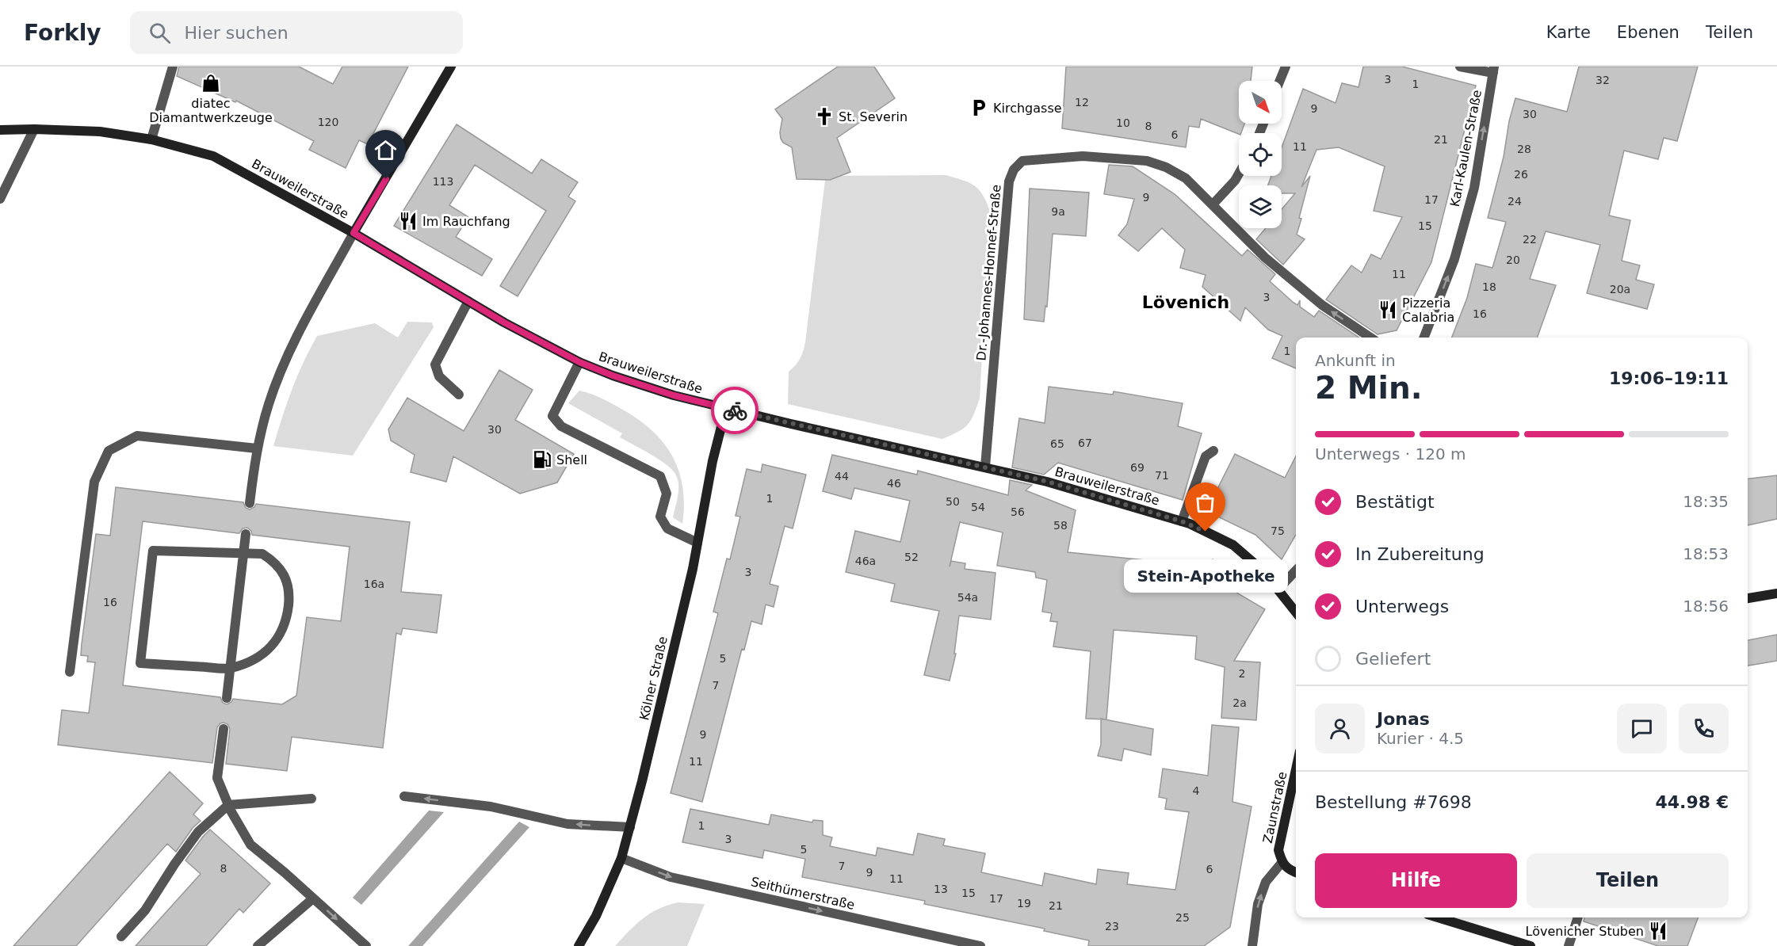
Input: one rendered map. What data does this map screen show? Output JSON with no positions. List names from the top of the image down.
{
  "streets": {
    "street": [
      "Karl-Kaulen-Straße",
      "Brauweilerstraße",
      "Dr.-Johannes-Honnef-Straße",
      "Kölner Straße",
      "Zaunstraße",
      "Seithümerstraße"
    ]
  },
  "crossings": [
    ["Brauweilerstraße", "Dr.-Johannes-Honnef-Straße"],
    ["Brauweilerstraße", "Kölner Straße"],
    ["Kölner Straße", "Seithümerstraße"]
  ],
  "one_way": ["Karl-Kaulen-Straße", "Zaunstraße", "Seithümerstraße"],
  "districts": ["Lövenich"],
  "places": {
    "shop": ["diatec Diamantwerkzeuge"],
    "parking": ["Kirchgasse"],
    "church": ["St. Severin"],
    "restaurant": ["Im Rauchfang", "Pizzeria Calabria", "Lövenicher Stuben"],
    "fuel station": ["Shell"],
    "other": ["Stein-Apotheke"]
  },
  "house_numbers": [
    "3",
    "32",
    "1",
    "12",
    "9",
    "30",
    "120",
    "10",
    "8",
    "6",
    "21",
    "11",
    "28",
    "26",
    "113",
    "9",
    "17",
    "24",
    "9a",
    "15",
    "22",
    "20",
    "11",
    "18",
    "20a",
    "3",
    "16",
    "1",
    "30",
    "67",
    "65",
    "69",
    "71",
    "44",
    "46",
    "1",
    "50",
    "54",
    "56",
    "58",
    "75",
    "52",
    "46a",
    "3",
    "16a",
    "54a",
    "16",
    "5",
    "2",
    "7",
    "2a",
    "9",
    "11",
    "4",
    "1",
    "3",
    "5",
    "7",
    "8",
    "6",
    "9",
    "11",
    "13",
    "15",
    "17",
    "19",
    "21",
    "25",
    "23"
  ],
  "north": "bottom right",
  "page": {
    "header": "Forkly",
    "search": "Hier suchen",
    "nav": ["Karte", "Ebenen", "Teilen"],
    "heading": ["2 Min.", "Ankunft in", "19:06–19:11"],
    "panel": [
      "Jonas",
      "Kurier · 4.5",
      "Bestellung #7698",
      "44.98 €"
    ],
    "bar": "Unterwegs · 120 m",
    "list": [
      ["Bestätigt", "18:35"],
      ["In Zubereitung", "18:53"],
      ["Unterwegs", "18:56"],
      "Geliefert"
    ],
    "bubble": "Stein-Apotheke",
    "buttons": ["Hilfe", "Teilen"]
  }
}
